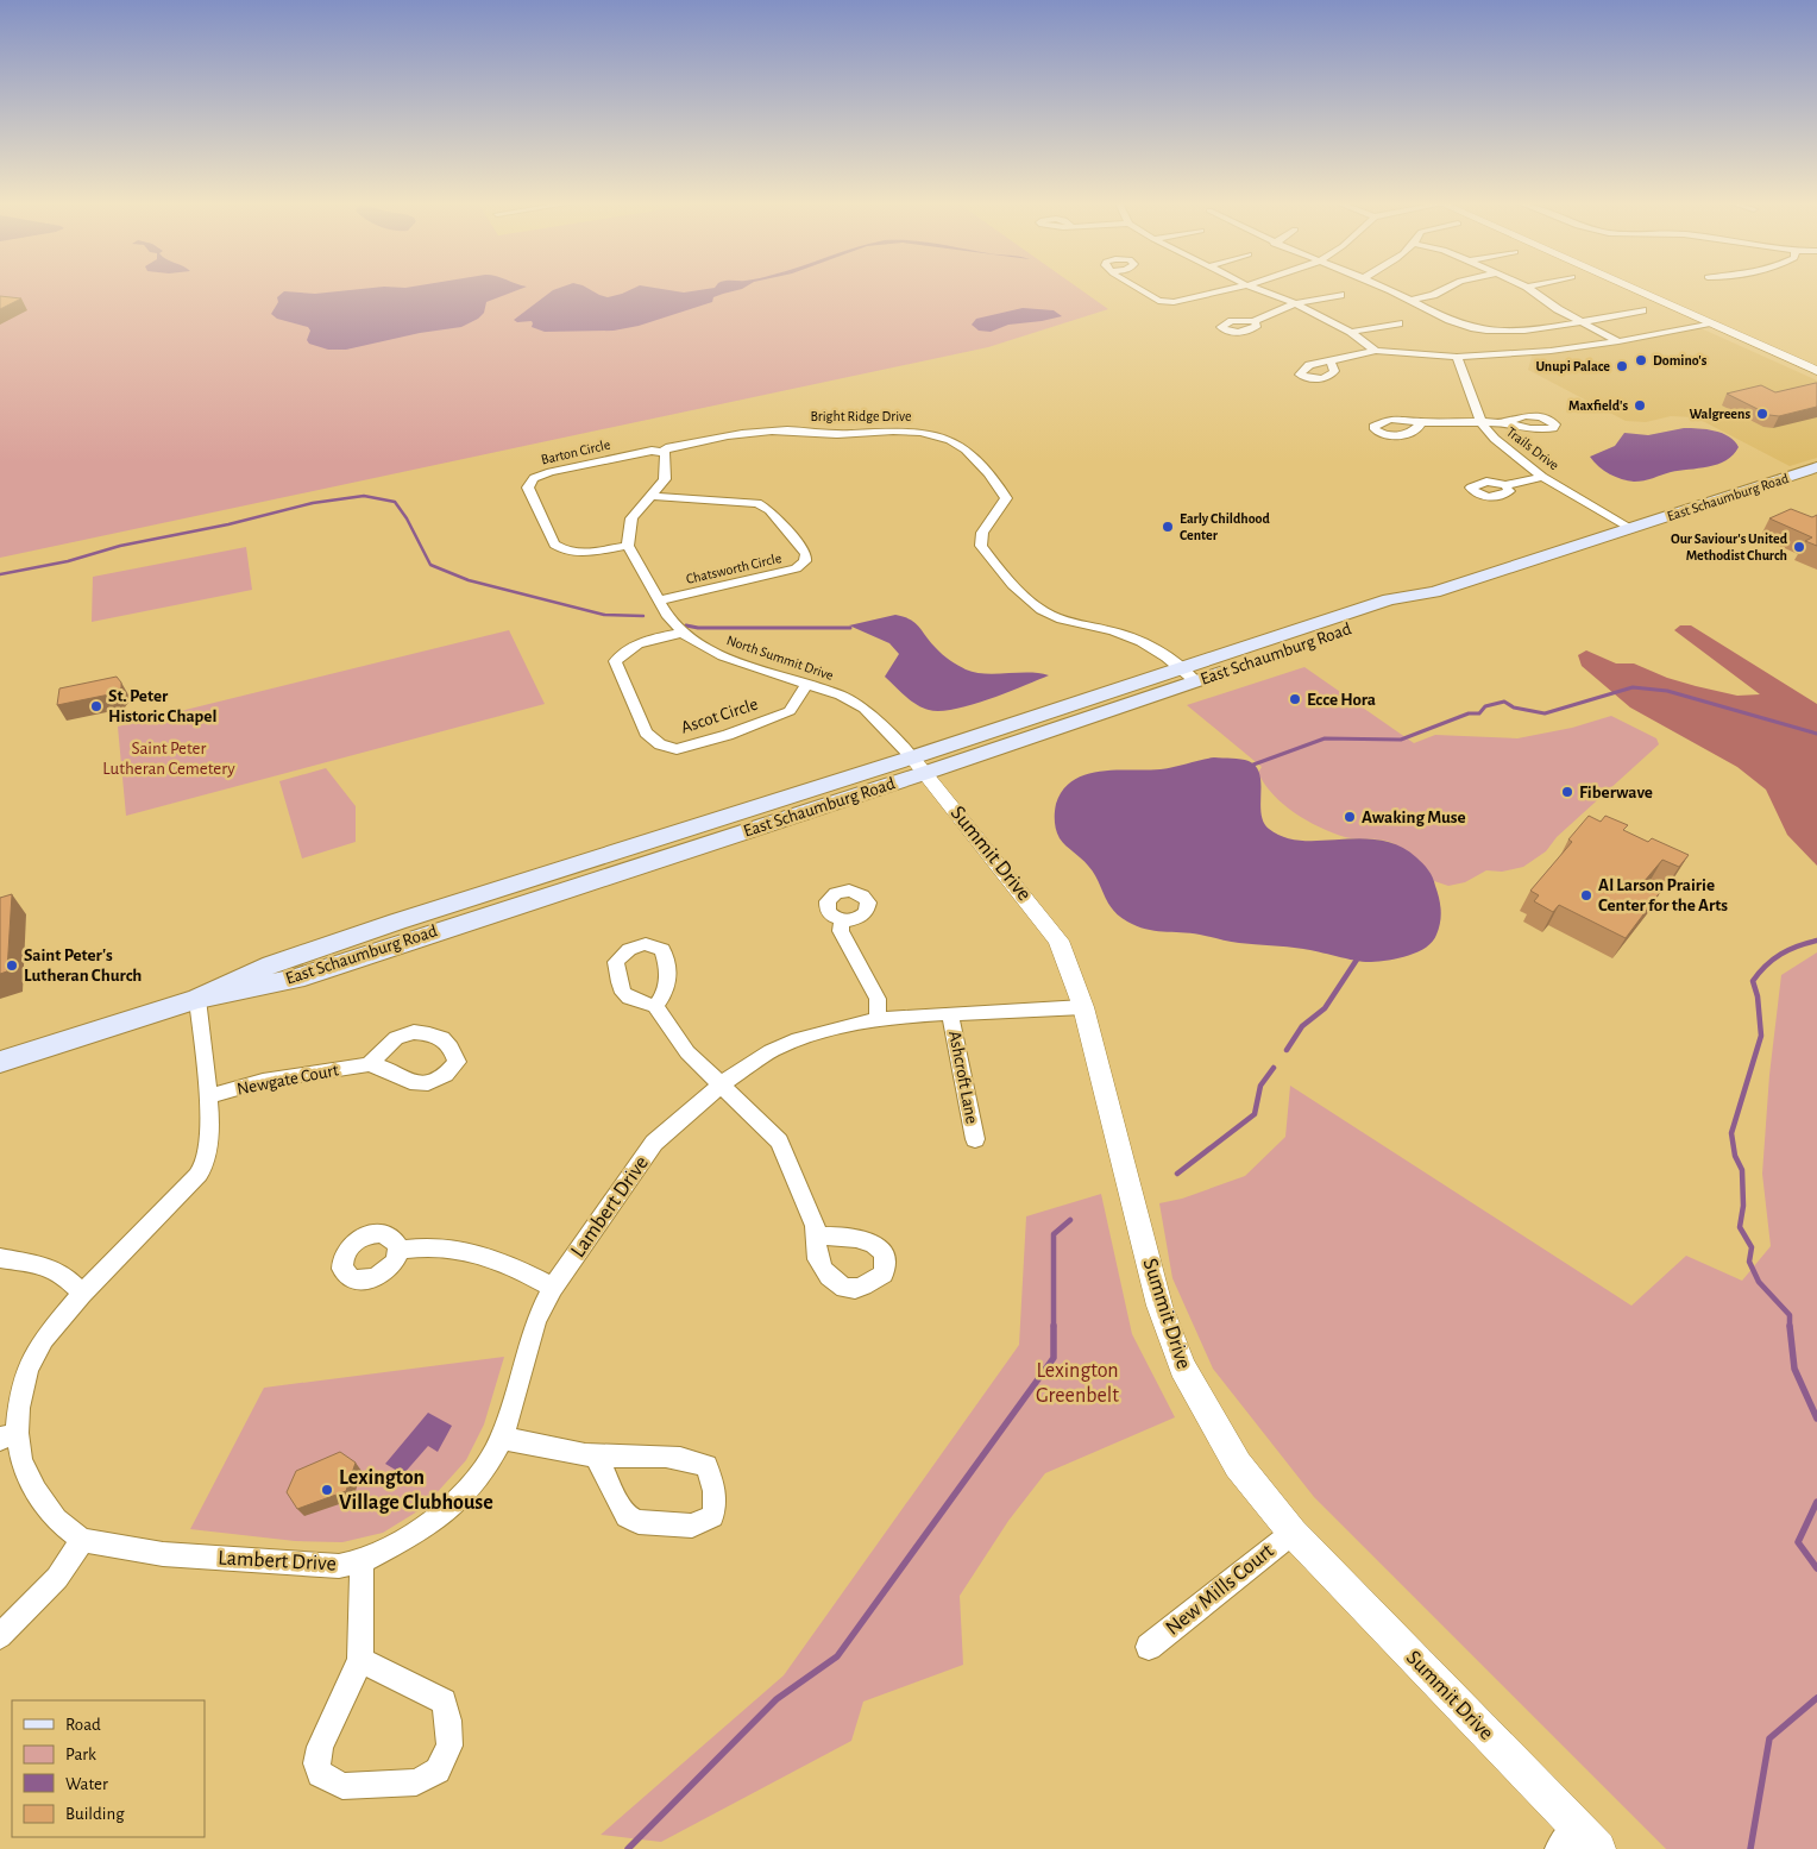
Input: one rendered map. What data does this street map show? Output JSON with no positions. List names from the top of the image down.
{
  "streets": {
    "main road": ["East Schaumburg Road"],
    "street": [
      "Bright Ridge Drive",
      "Trails Drive",
      "Barton Circle",
      "Chatsworth Circle",
      "North Summit Drive",
      "Ascot Circle",
      "Summit Drive",
      "Ashcroft Lane",
      "Newgate Court",
      "Lambert Drive",
      "New Mills Court"
    ]
  },
  "crossings": [
    ["Bright Ridge Drive", "Barton Circle"],
    ["Bright Ridge Drive", "East Schaumburg Road"],
    ["Trails Drive", "East Schaumburg Road"],
    ["Barton Circle", "North Summit Drive"],
    ["East Schaumburg Road", "North Summit Drive"],
    ["East Schaumburg Road", "Summit Drive"],
    ["Chatsworth Circle", "North Summit Drive"],
    ["North Summit Drive", "Ascot Circle"],
    ["North Summit Drive", "Summit Drive"],
    ["Summit Drive", "Lambert Drive"],
    ["Summit Drive", "New Mills Court"],
    ["Ashcroft Lane", "Lambert Drive"]
  ],
  "parks": ["Saint Peter Lutheran Cemetery", "Lexington Greenbelt"],
  "places": [
    "Domino's",
    "Unupi Palace",
    "Maxfield's",
    "Walgreens",
    "Early Childhood Center",
    "Our Saviour's United Methodist Church",
    "Ecce Hora",
    "St. Peter Historic Chapel",
    "Fiberwave",
    "Awaking Muse",
    "Al Larson Prairie Center for the Arts",
    "Saint Peter's Lutheran Church",
    "Lexington Village Clubhouse"
  ],
  "legend": [
    "Road",
    "Park",
    "Water",
    "Building"
  ]
}
